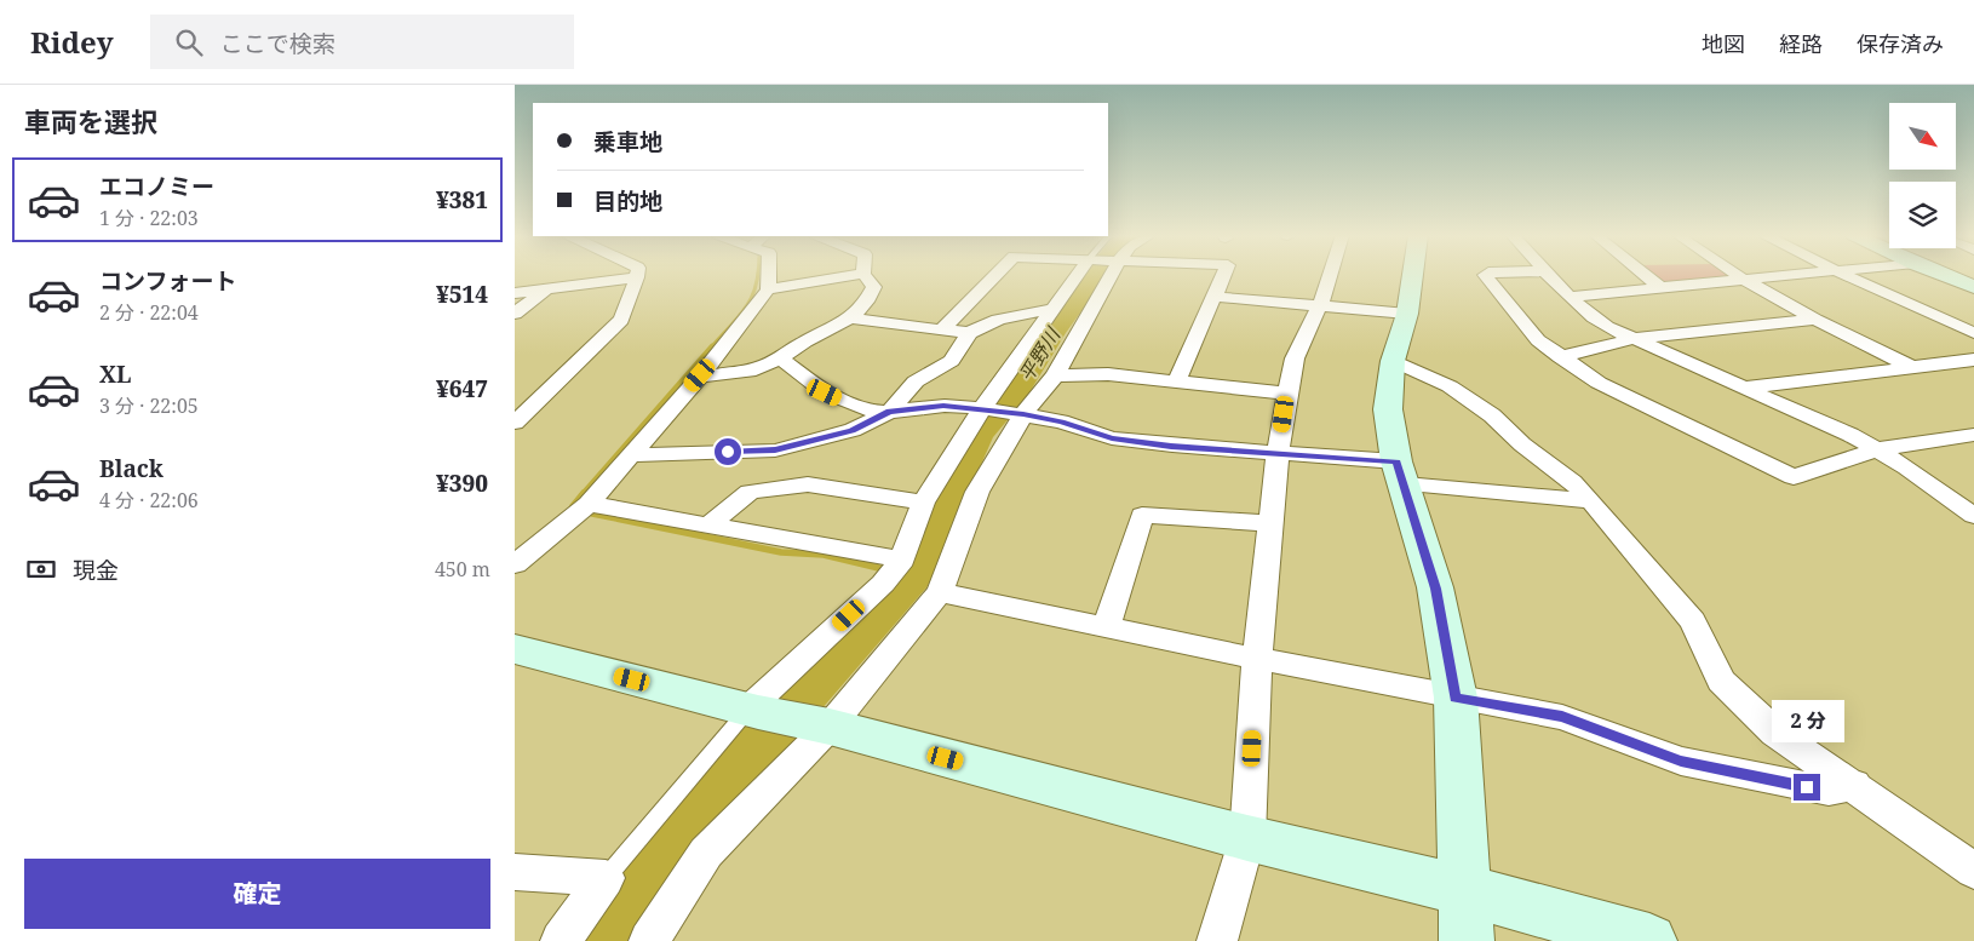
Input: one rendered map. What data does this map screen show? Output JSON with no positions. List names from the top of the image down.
{
  "water": ["平野川"],
  "north": "bottom right",
  "page": {
    "header": "Ridey",
    "search": "ここで検索",
    "nav": ["地図", "経路", "保存済み"],
    "heading": "車両を選択",
    "banner": ["乗車地", "目的地"],
    "list": [
      {
        "name": "エコノミー",
        "note": "1 分 · 22:03",
        "value": "¥381"
      },
      {
        "name": "コンフォート",
        "note": "2 分 · 22:04",
        "value": "¥514"
      },
      {
        "name": "XL",
        "note": "3 分 · 22:05",
        "value": "¥647"
      },
      {
        "name": "Black",
        "note": "4 分 · 22:06",
        "value": "¥390"
      }
    ],
    "pay": ["現金", "450 m"],
    "bubble": "2 分",
    "buttons": "確定"
  }
}
